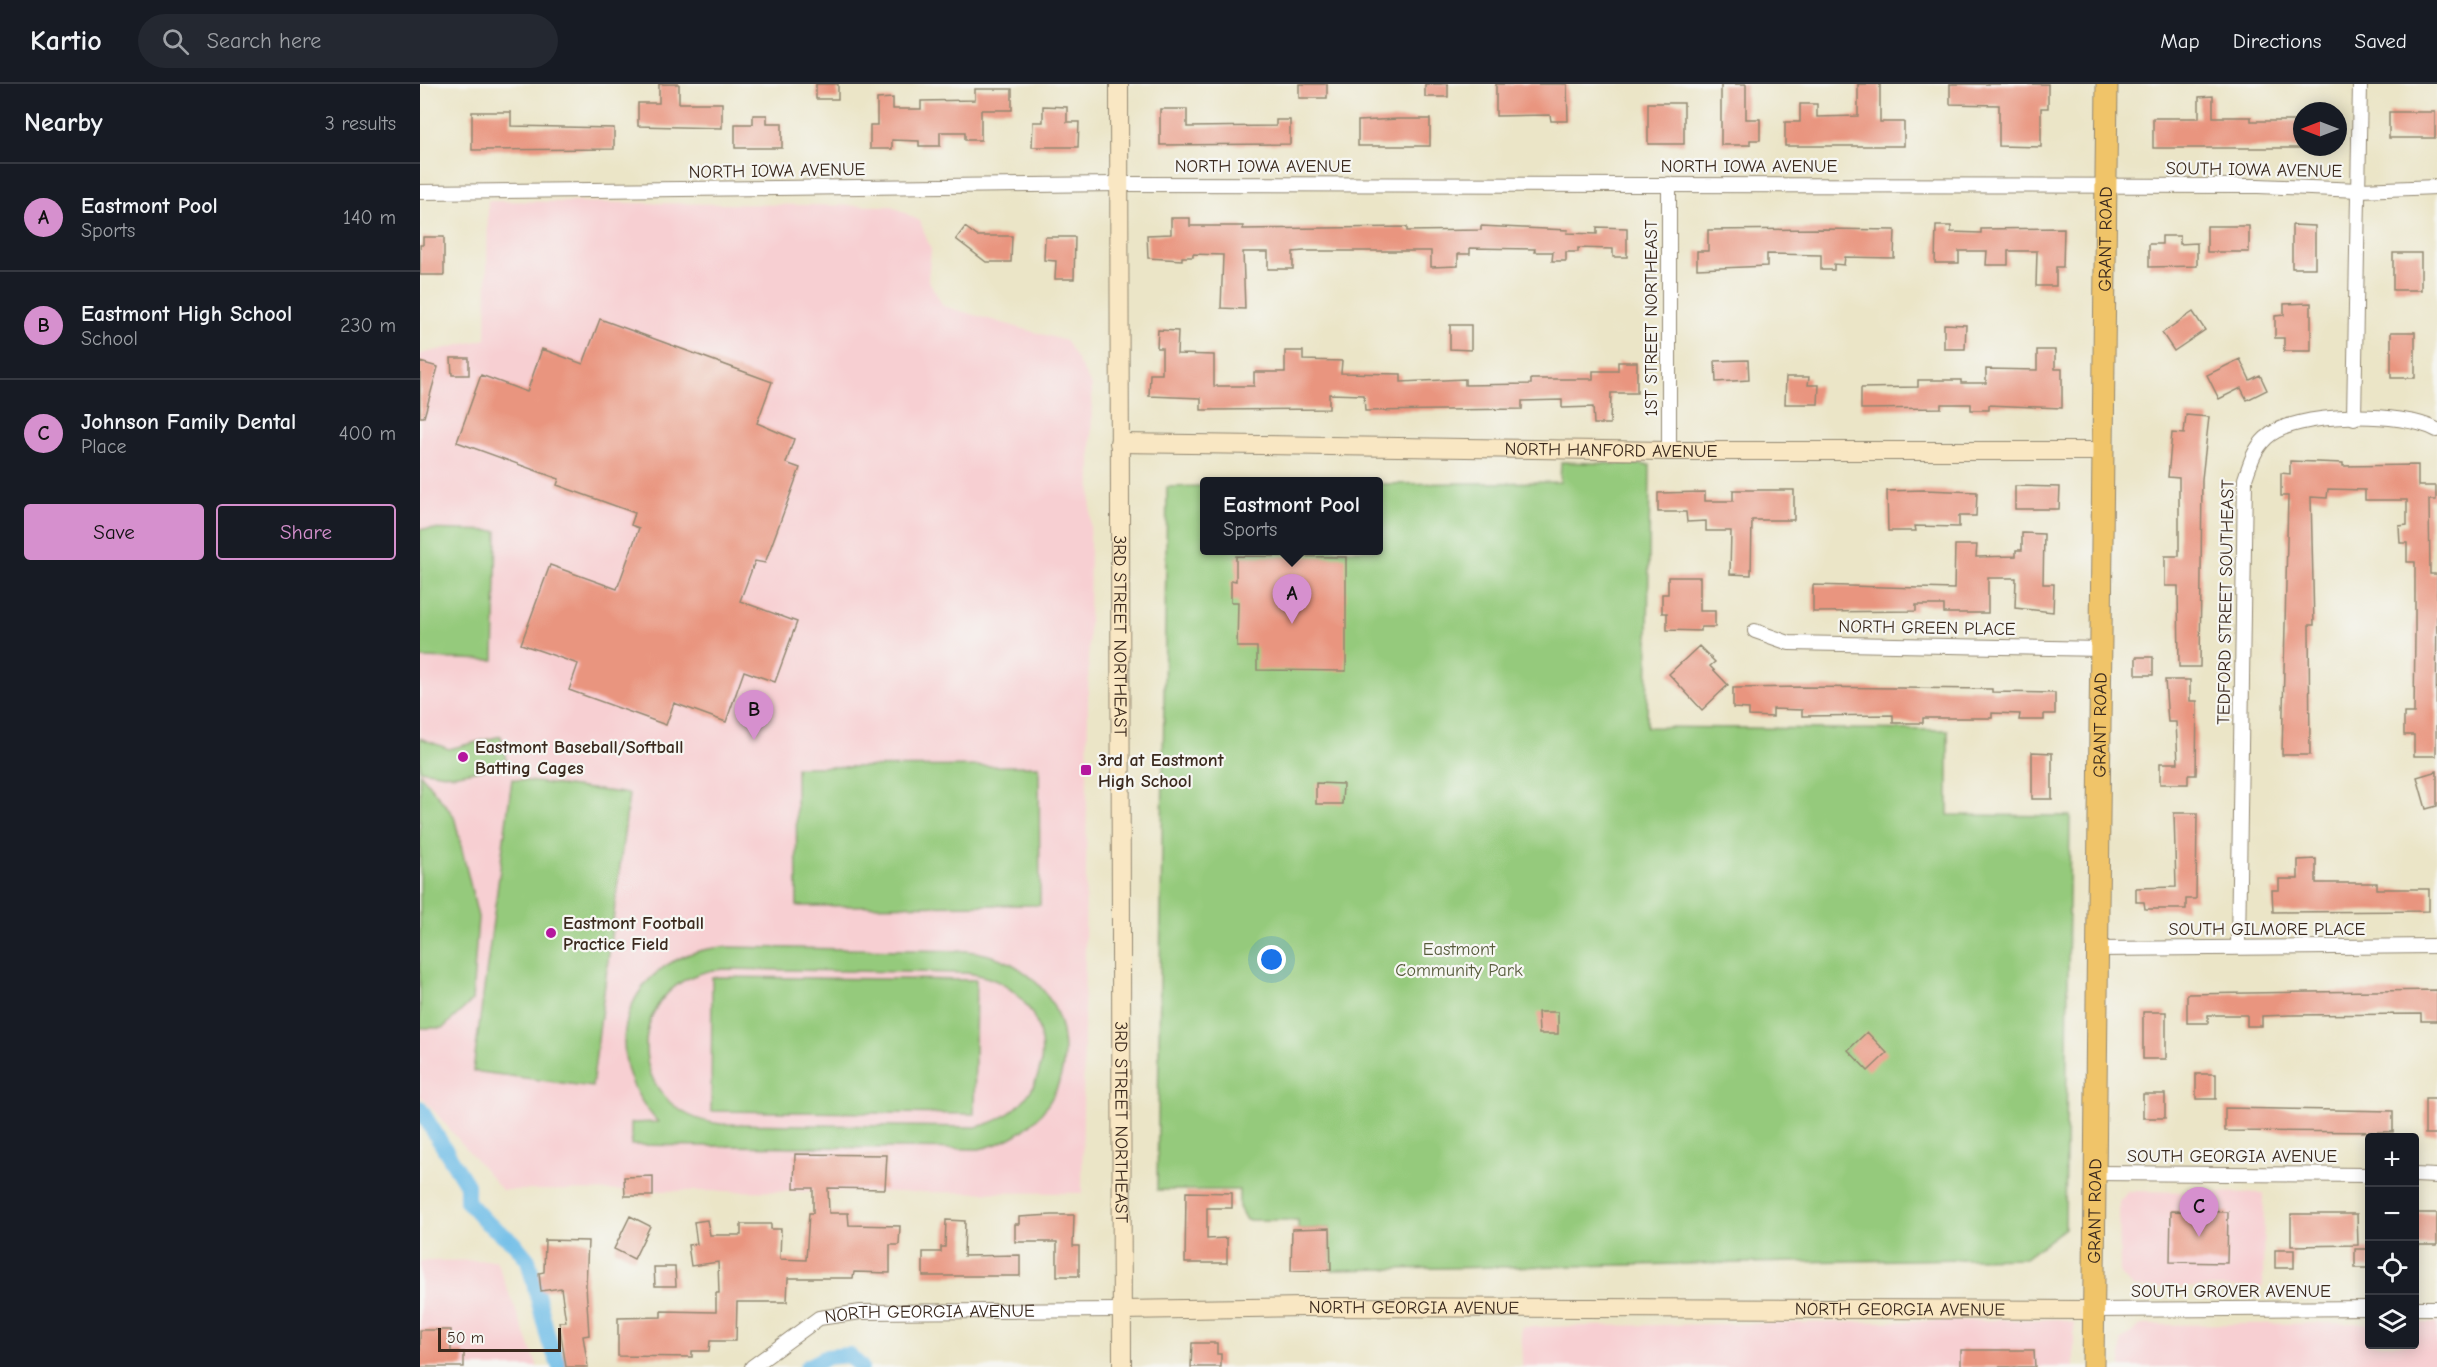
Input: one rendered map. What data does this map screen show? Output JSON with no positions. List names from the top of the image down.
{
  "streets": {
    "main road": ["GRANT ROAD"],
    "street": [
      "NORTH IOWA AVENUE",
      "SOUTH IOWA AVENUE",
      "1ST STREET NORTHEAST",
      "NORTH HANFORD AVENUE",
      "TEDFORD STREET SOUTHEAST",
      "NORTH GREEN PLACE",
      "3RD STREET NORTHEAST",
      "SOUTH GILMORE PLACE",
      "SOUTH GEORGIA AVENUE",
      "SOUTH GROVER AVENUE",
      "NORTH GEORGIA AVENUE"
    ]
  },
  "crossings": [
    ["NORTH IOWA AVENUE", "SOUTH IOWA AVENUE"],
    ["NORTH IOWA AVENUE", "GRANT ROAD"],
    ["NORTH IOWA AVENUE", "1ST STREET NORTHEAST"],
    ["NORTH IOWA AVENUE", "3RD STREET NORTHEAST"],
    ["SOUTH IOWA AVENUE", "GRANT ROAD"],
    ["GRANT ROAD", "NORTH HANFORD AVENUE"],
    ["GRANT ROAD", "NORTH GREEN PLACE"],
    ["GRANT ROAD", "SOUTH GILMORE PLACE"],
    ["GRANT ROAD", "SOUTH GEORGIA AVENUE"],
    ["GRANT ROAD", "SOUTH GROVER AVENUE"],
    ["GRANT ROAD", "NORTH GEORGIA AVENUE"],
    ["1ST STREET NORTHEAST", "NORTH HANFORD AVENUE"],
    ["NORTH HANFORD AVENUE", "3RD STREET NORTHEAST"],
    ["TEDFORD STREET SOUTHEAST", "SOUTH GILMORE PLACE"],
    ["3RD STREET NORTHEAST", "NORTH GEORGIA AVENUE"],
    ["SOUTH GROVER AVENUE", "NORTH GEORGIA AVENUE"]
  ],
  "parks": ["Eastmont Community Park"],
  "places": {
    "other": ["Eastmont Baseball/Softball Batting Cages", "Eastmont Football Practice Field"],
    "transit": ["3rd at Eastmont High School"]
  },
  "scale_bar": "50 m",
  "north": "left",
  "page": {
    "header": "Kartio",
    "search": "Search here",
    "nav": ["Map", "Directions", "Saved"],
    "heading": ["Nearby", "3 results"],
    "list": [
      {
        "mark": "A",
        "name": "Eastmont Pool",
        "note": "Sports",
        "value": "140 m"
      },
      {
        "mark": "B",
        "name": "Eastmont High School",
        "note": "School",
        "value": "230 m"
      },
      {
        "mark": "C",
        "name": "Johnson Family Dental",
        "note": "Place",
        "value": "400 m"
      }
    ],
    "popup": ["Eastmont Pool", "Sports"],
    "buttons": ["Save", "Share"],
    "pins": ["A", "B", "C"],
    "map_buttons": ["+", "−"],
    "scale": "50 m"
  }
}
